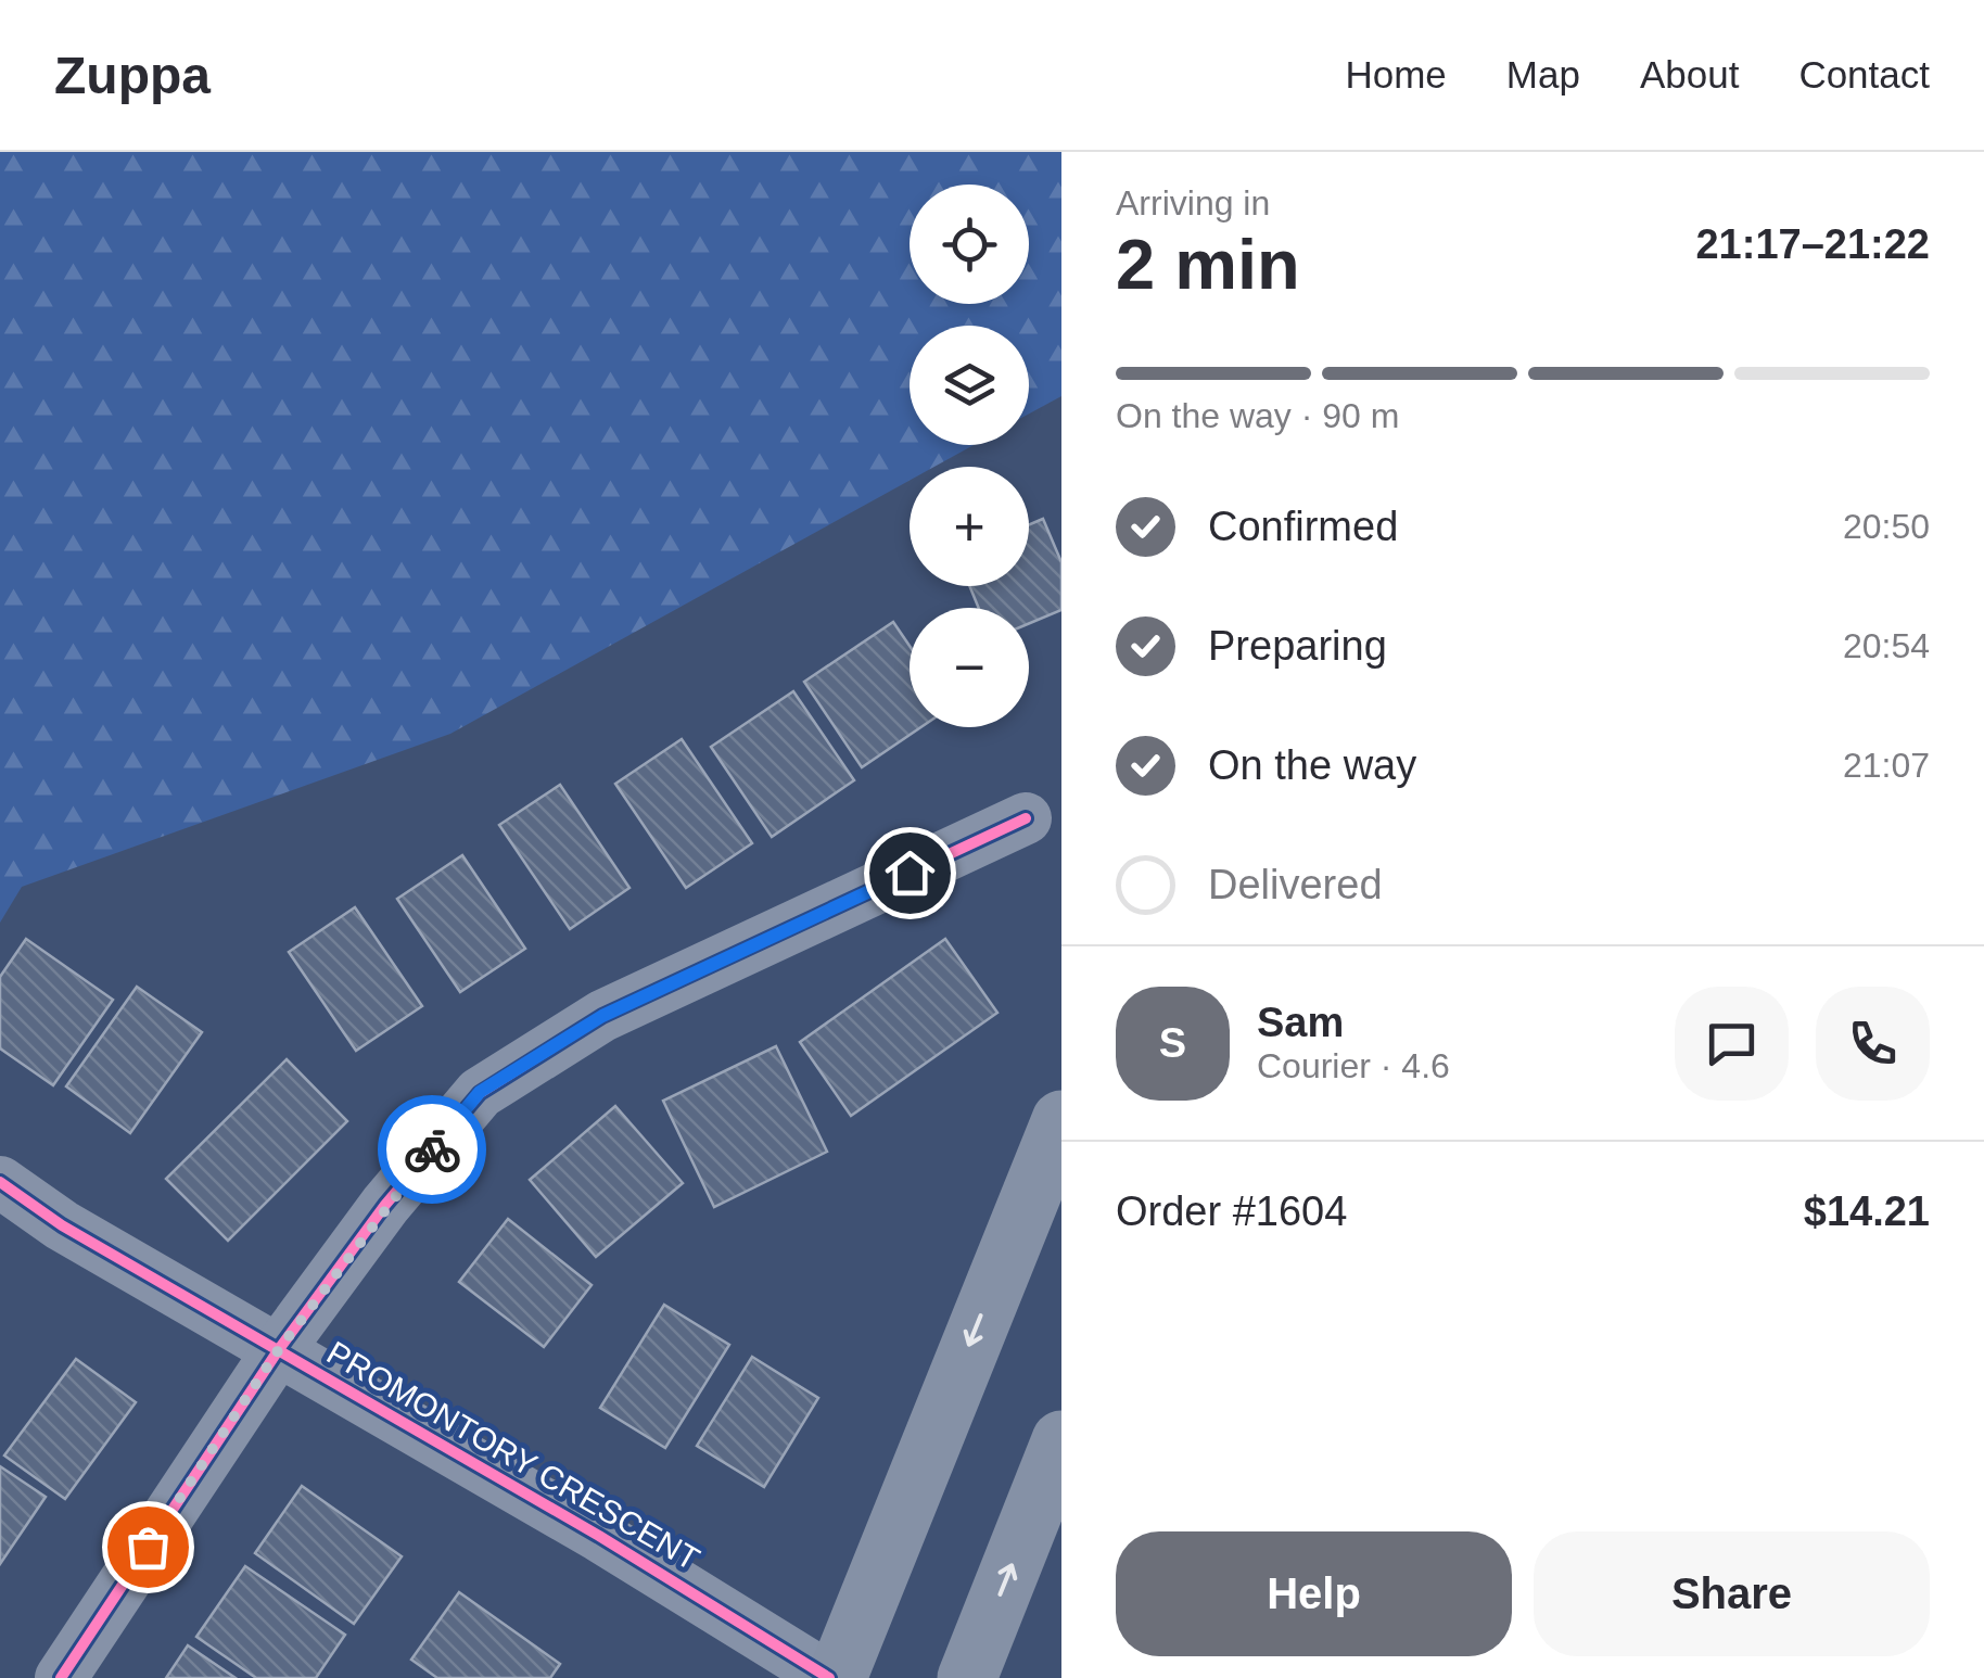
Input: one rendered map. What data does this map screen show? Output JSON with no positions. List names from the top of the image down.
{
  "streets": {
    "street": ["PROMONTORY CRESCENT"]
  },
  "page": {
    "header": "Zuppa",
    "nav": [
      "Home",
      "Map",
      "About",
      "Contact"
    ],
    "heading": ["2 min", "Arriving in", "21:17–21:22"],
    "panel": [
      "Sam",
      "Courier · 4.6",
      "Order #1604",
      "$14.21"
    ],
    "map_buttons": ["+", "−"],
    "bar": "On the way · 90 m",
    "list": [
      ["Confirmed", "20:50"],
      ["Preparing", "20:54"],
      ["On the way", "21:07"],
      "Delivered"
    ],
    "round": "S",
    "buttons": ["Help", "Share"]
  }
}
